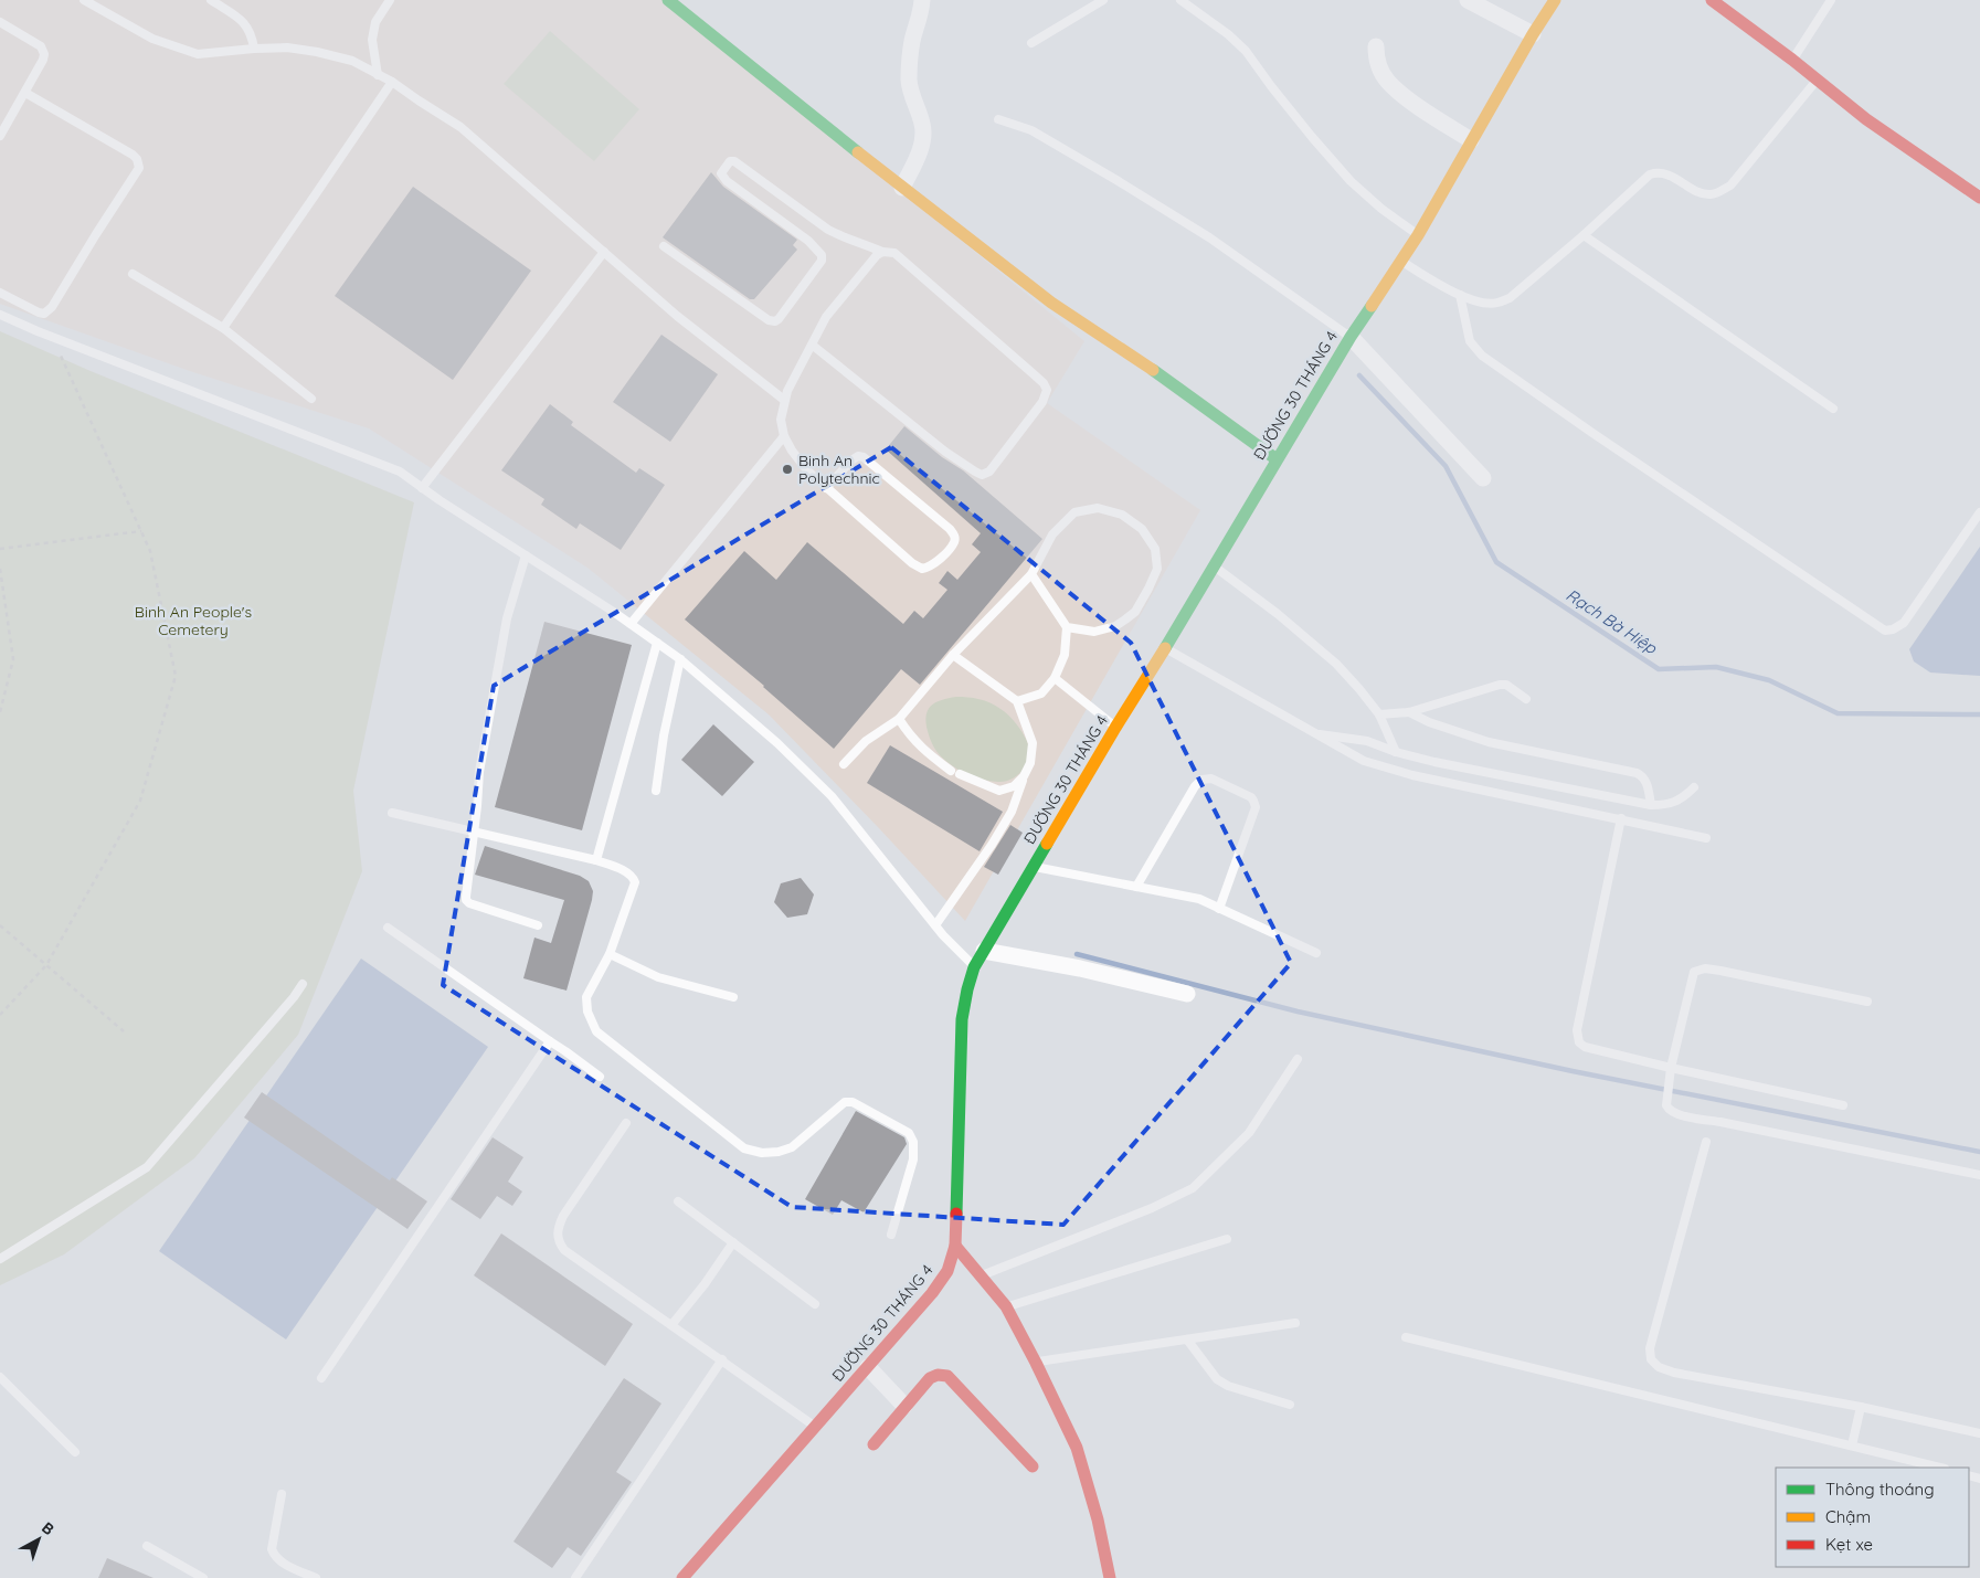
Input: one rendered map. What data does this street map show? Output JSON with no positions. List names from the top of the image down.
{
  "streets": {
    "street": ["ĐƯỜNG 30 THÁNG 4"]
  },
  "water": ["Rạch Bà Hiệp"],
  "parks": ["Binh An People's Cemetery"],
  "places": ["Binh An Polytechnic"],
  "legend": ["Thông thoáng", "Chậm", "Kẹt xe"],
  "north": "top right"
}
